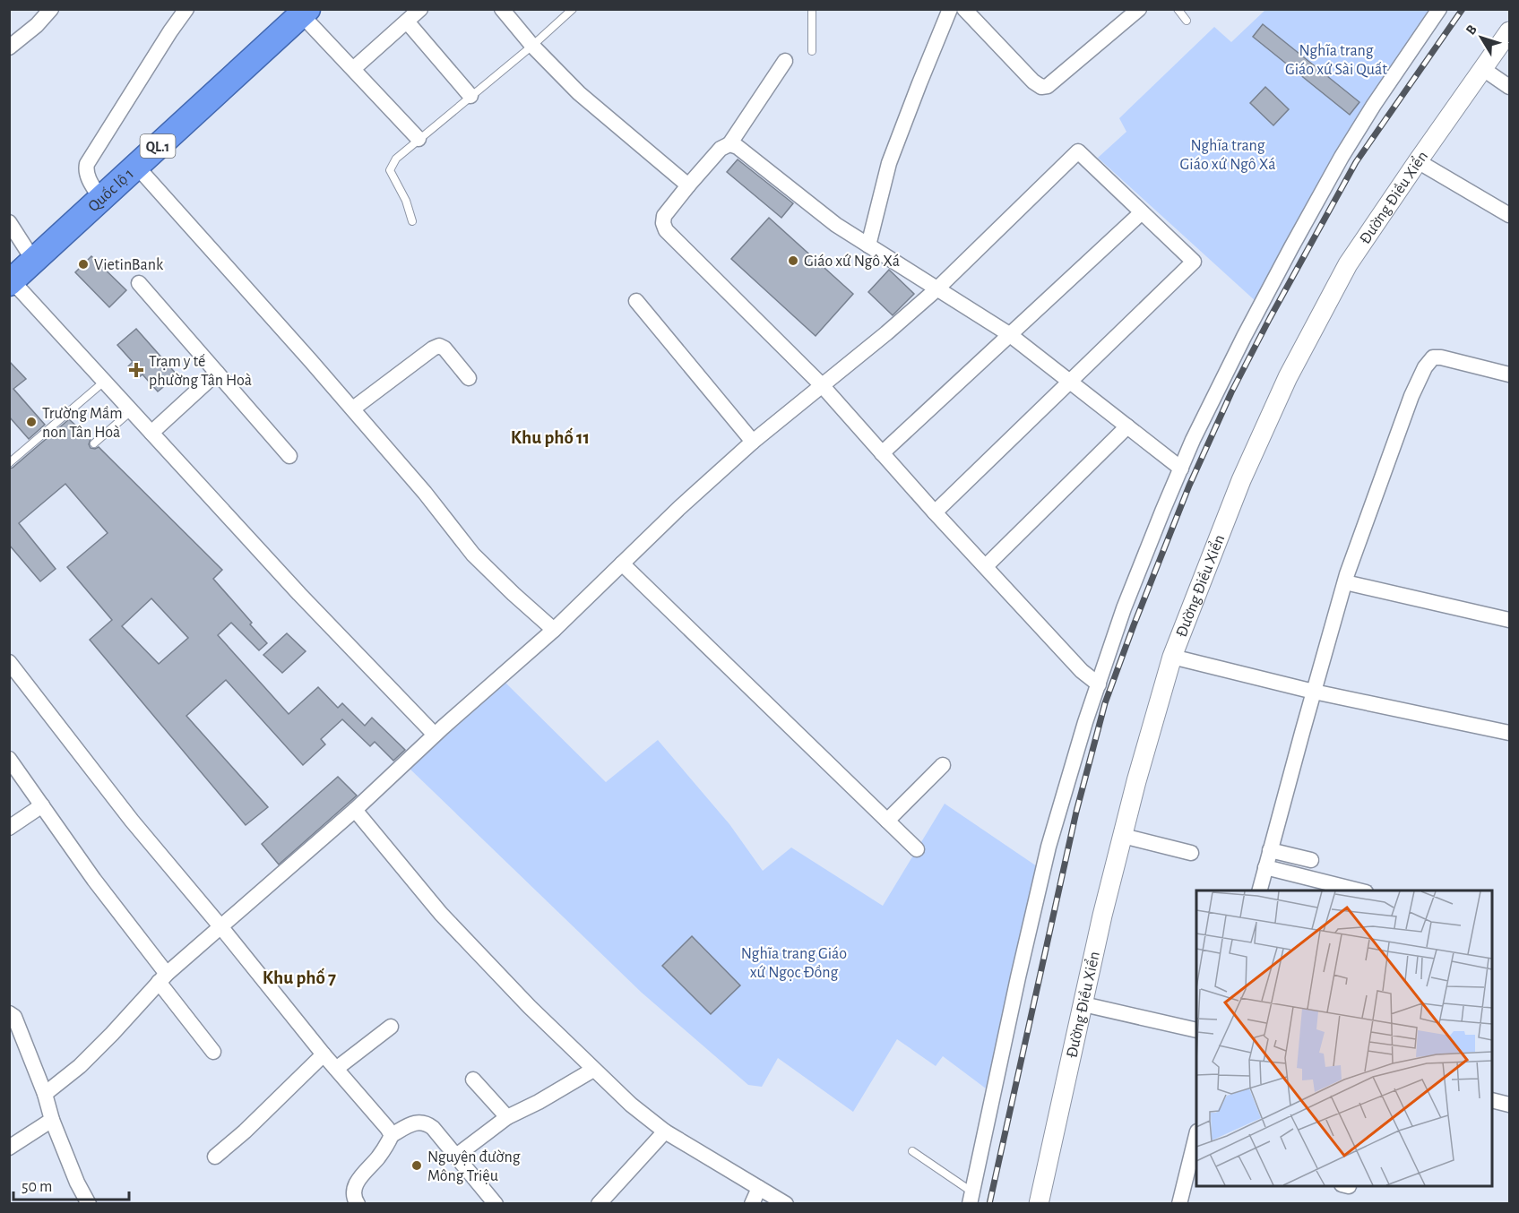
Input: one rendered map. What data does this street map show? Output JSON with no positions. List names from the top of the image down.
{
  "streets": {
    "highway": ["QL.1", "Quốc lộ 1"],
    "street": ["Đường Điều Xiển"]
  },
  "districts": ["Khu phố 11", "Khu phố 7"],
  "parks": ["Nghĩa trang Giáo xứ Sài Quất", "Nghĩa trang Giáo xứ Ngô Xá", "Nghĩa trang Giáo xứ Ngọc Đồng"],
  "places": {
    "other": [
      "Giáo xứ Ngô Xá",
      "VietinBank",
      "Trường Mầm non Tân Hoà",
      "Nguyện đường Mông Triệu"
    ],
    "health": ["Trạm y tế phường Tân Hoà"]
  },
  "scale_bar": "50 m",
  "north": "top left"
}
